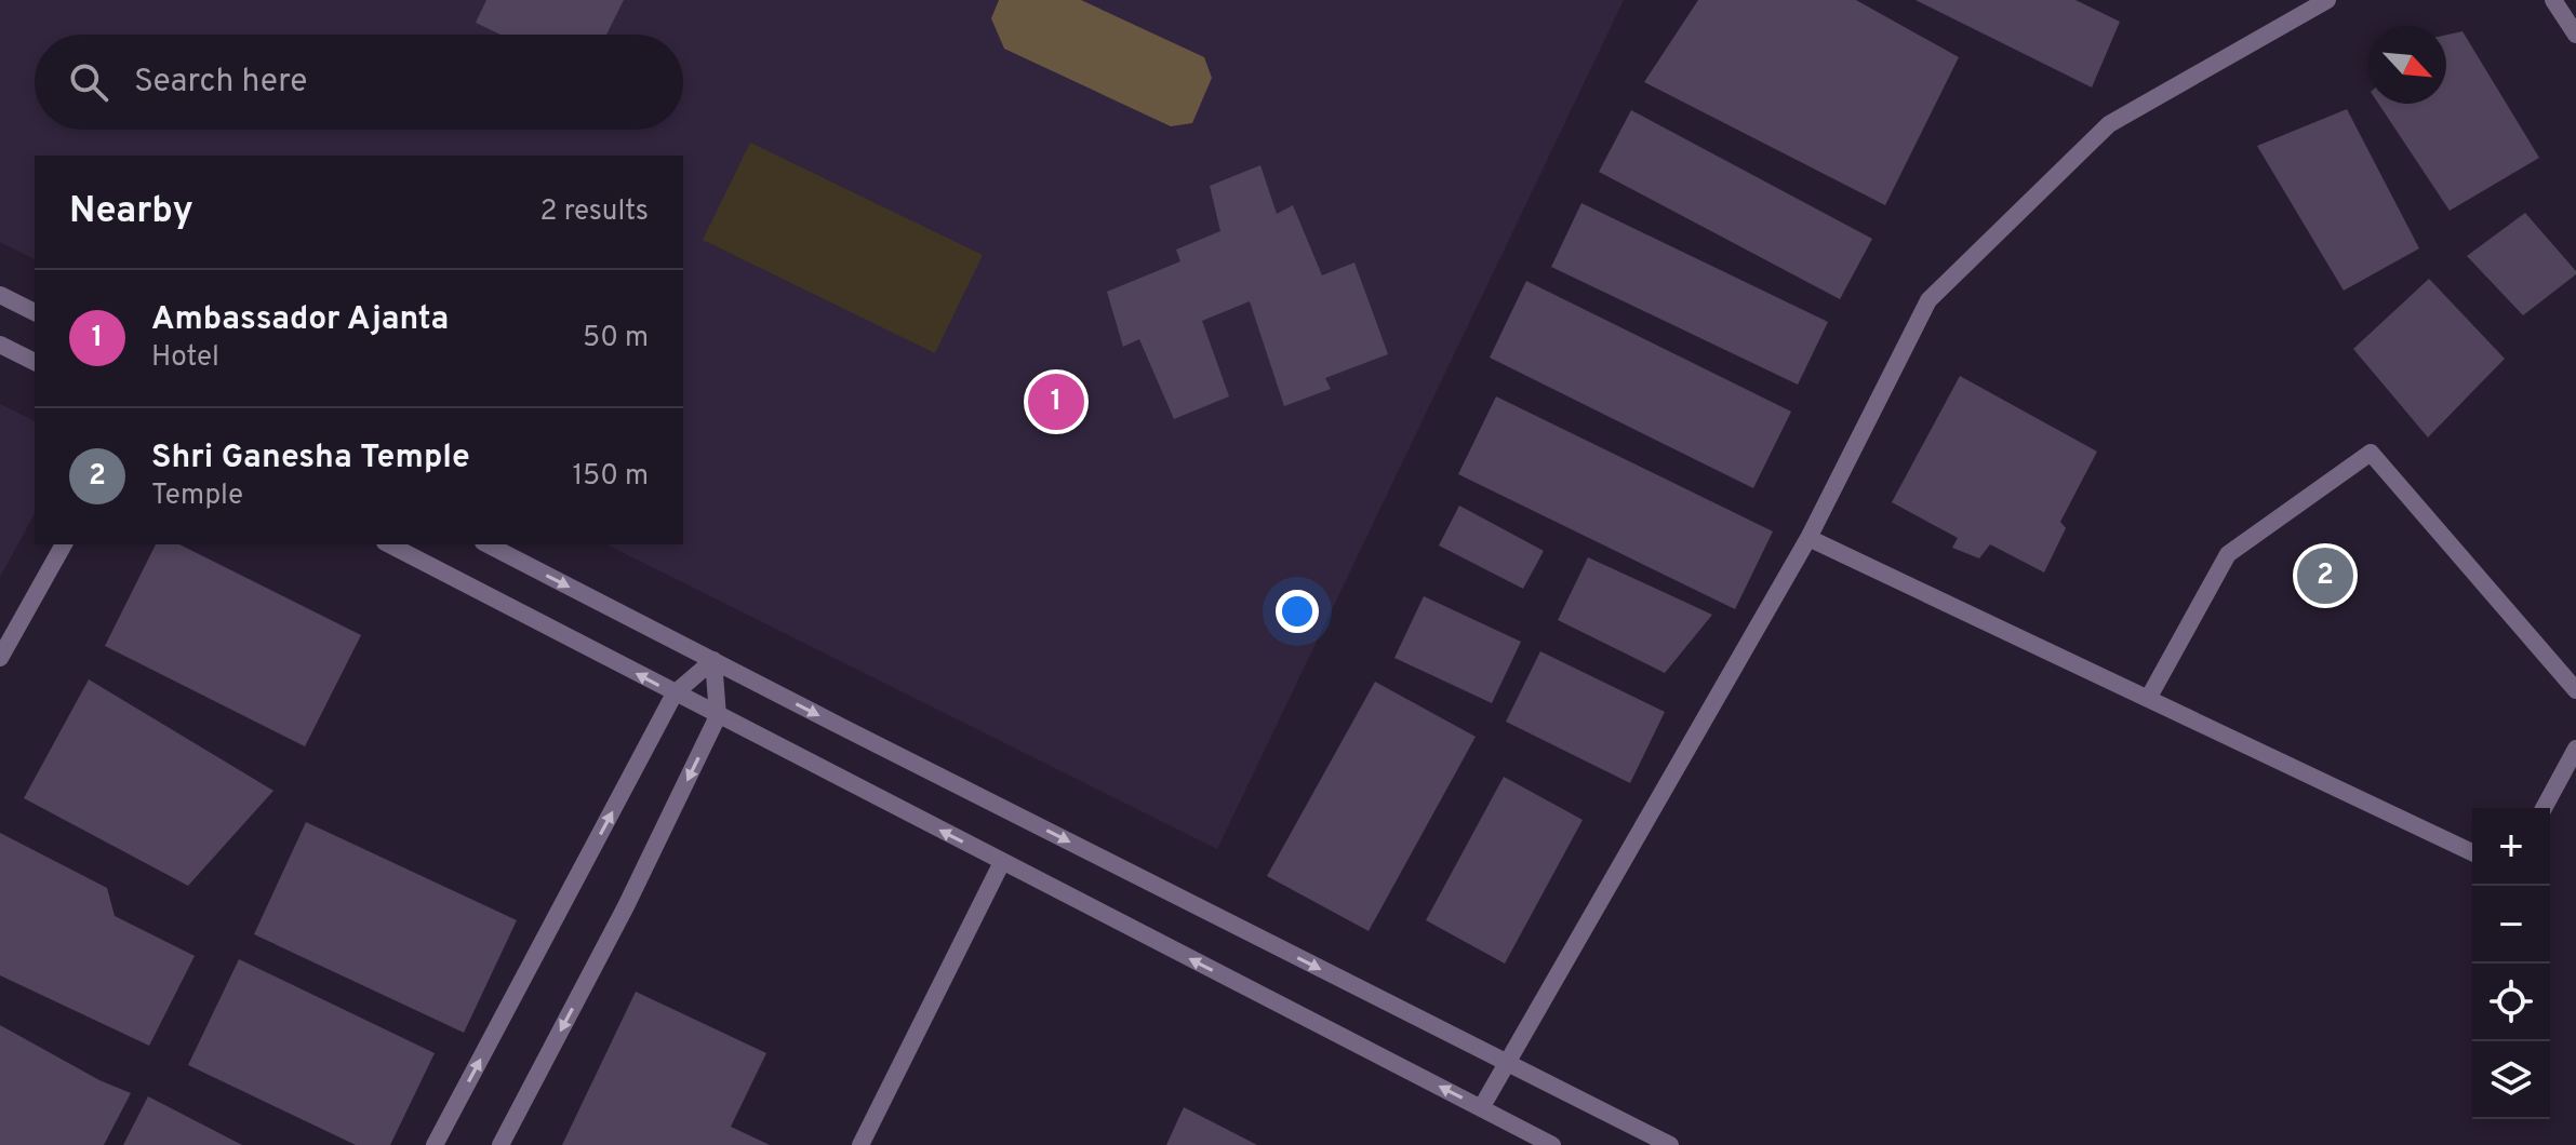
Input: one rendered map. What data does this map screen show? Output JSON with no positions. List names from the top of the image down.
{
  "north": "bottom right",
  "page": {
    "search": "Search here",
    "heading": ["Nearby", "2 results"],
    "list": [
      {
        "mark": "1",
        "name": "Ambassador Ajanta",
        "note": "Hotel",
        "value": "50 m"
      },
      {
        "mark": "2",
        "name": "Shri Ganesha Temple",
        "note": "Temple",
        "value": "150 m"
      }
    ],
    "pins": ["1", "2"],
    "map_buttons": ["+", "−"]
  }
}
